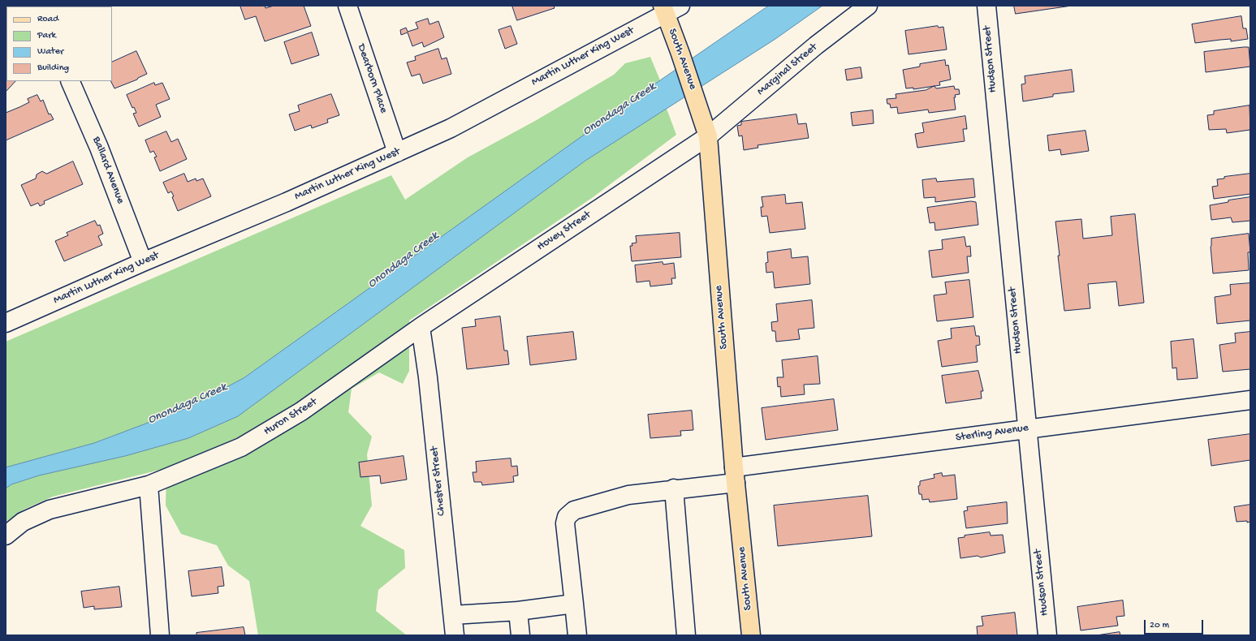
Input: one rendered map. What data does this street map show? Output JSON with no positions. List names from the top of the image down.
{
  "streets": {
    "main road": ["South Avenue"],
    "street": [
      "Martin Luther King West",
      "Hudson Street",
      "Marginal Street",
      "Dearborn Place",
      "Ballard Avenue",
      "Hovey Street",
      "Huron Street",
      "Sterling Avenue",
      "Chester Street"
    ]
  },
  "crossings": [
    ["Martin Luther King West", "South Avenue"],
    ["Martin Luther King West", "Dearborn Place"],
    ["Martin Luther King West", "Ballard Avenue"],
    ["South Avenue", "Marginal Street"],
    ["South Avenue", "Hovey Street"],
    ["South Avenue", "Sterling Avenue"],
    ["Hudson Street", "Sterling Avenue"],
    ["Marginal Street", "Hovey Street"],
    ["Hovey Street", "Huron Street"],
    ["Hovey Street", "Chester Street"],
    ["Huron Street", "Chester Street"]
  ],
  "water": ["Onondaga Creek"],
  "legend": [
    "Road",
    "Park",
    "Water",
    "Building"
  ],
  "scale_bar": "20 m"
}
